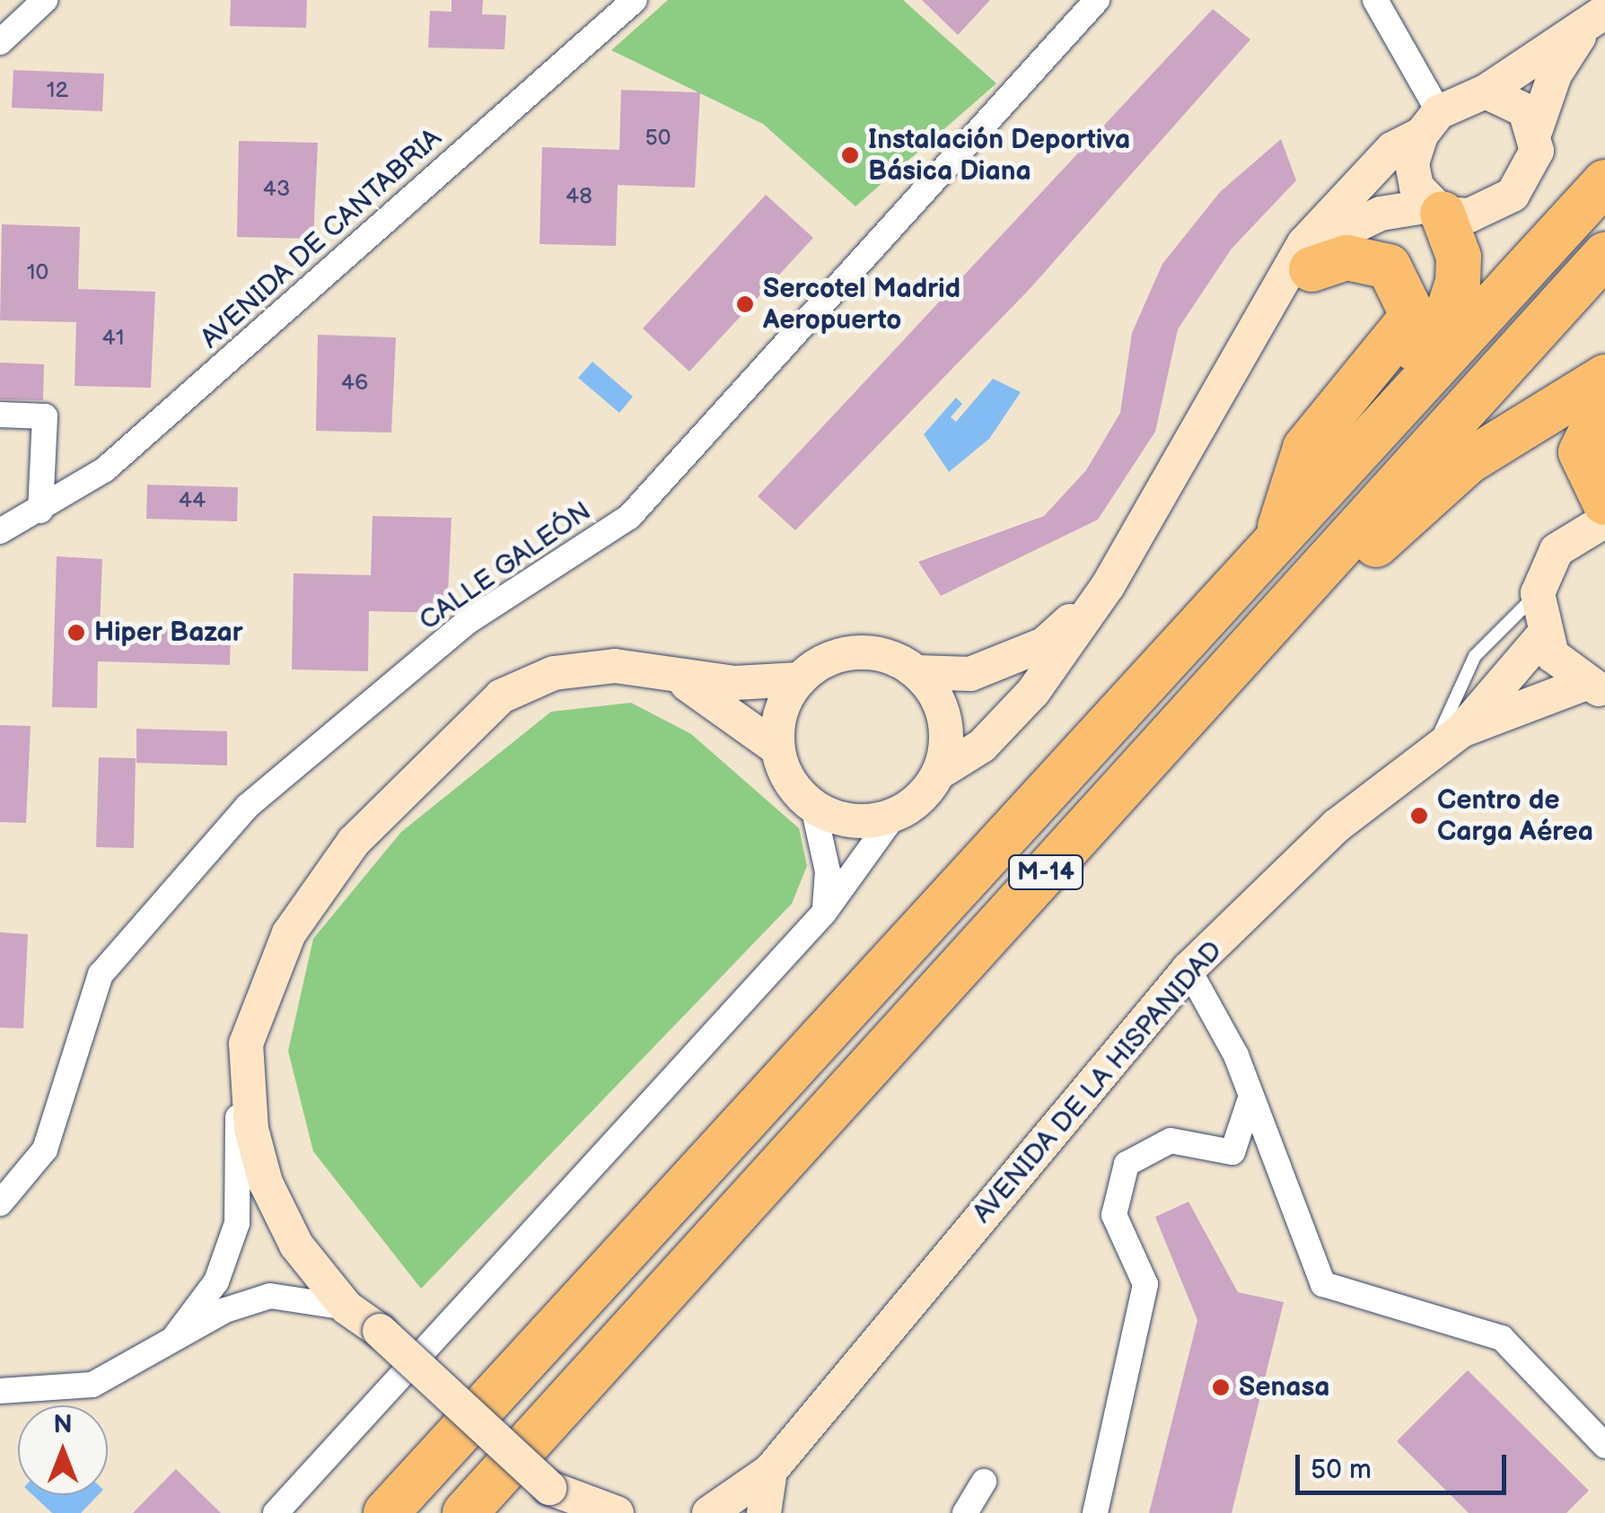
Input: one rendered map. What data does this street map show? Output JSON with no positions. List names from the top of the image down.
{
  "streets": {
    "highway": ["M-14"],
    "street": ["AVENIDA DE CANTABRIA", "CALLE GALEÓN", "AVENIDA DE LA HISPANIDAD"]
  },
  "places": [
    "Instalación Deportiva Básica Diana",
    "Sercotel Madrid Aeropuerto",
    "Hiper Bazar",
    "Centro de Carga Aérea",
    "Senasa"
  ],
  "house_numbers": [
    "12",
    "50",
    "43",
    "48",
    "10",
    "41",
    "46",
    "44"
  ],
  "scale_bar": "50 m",
  "north": "top"
}
